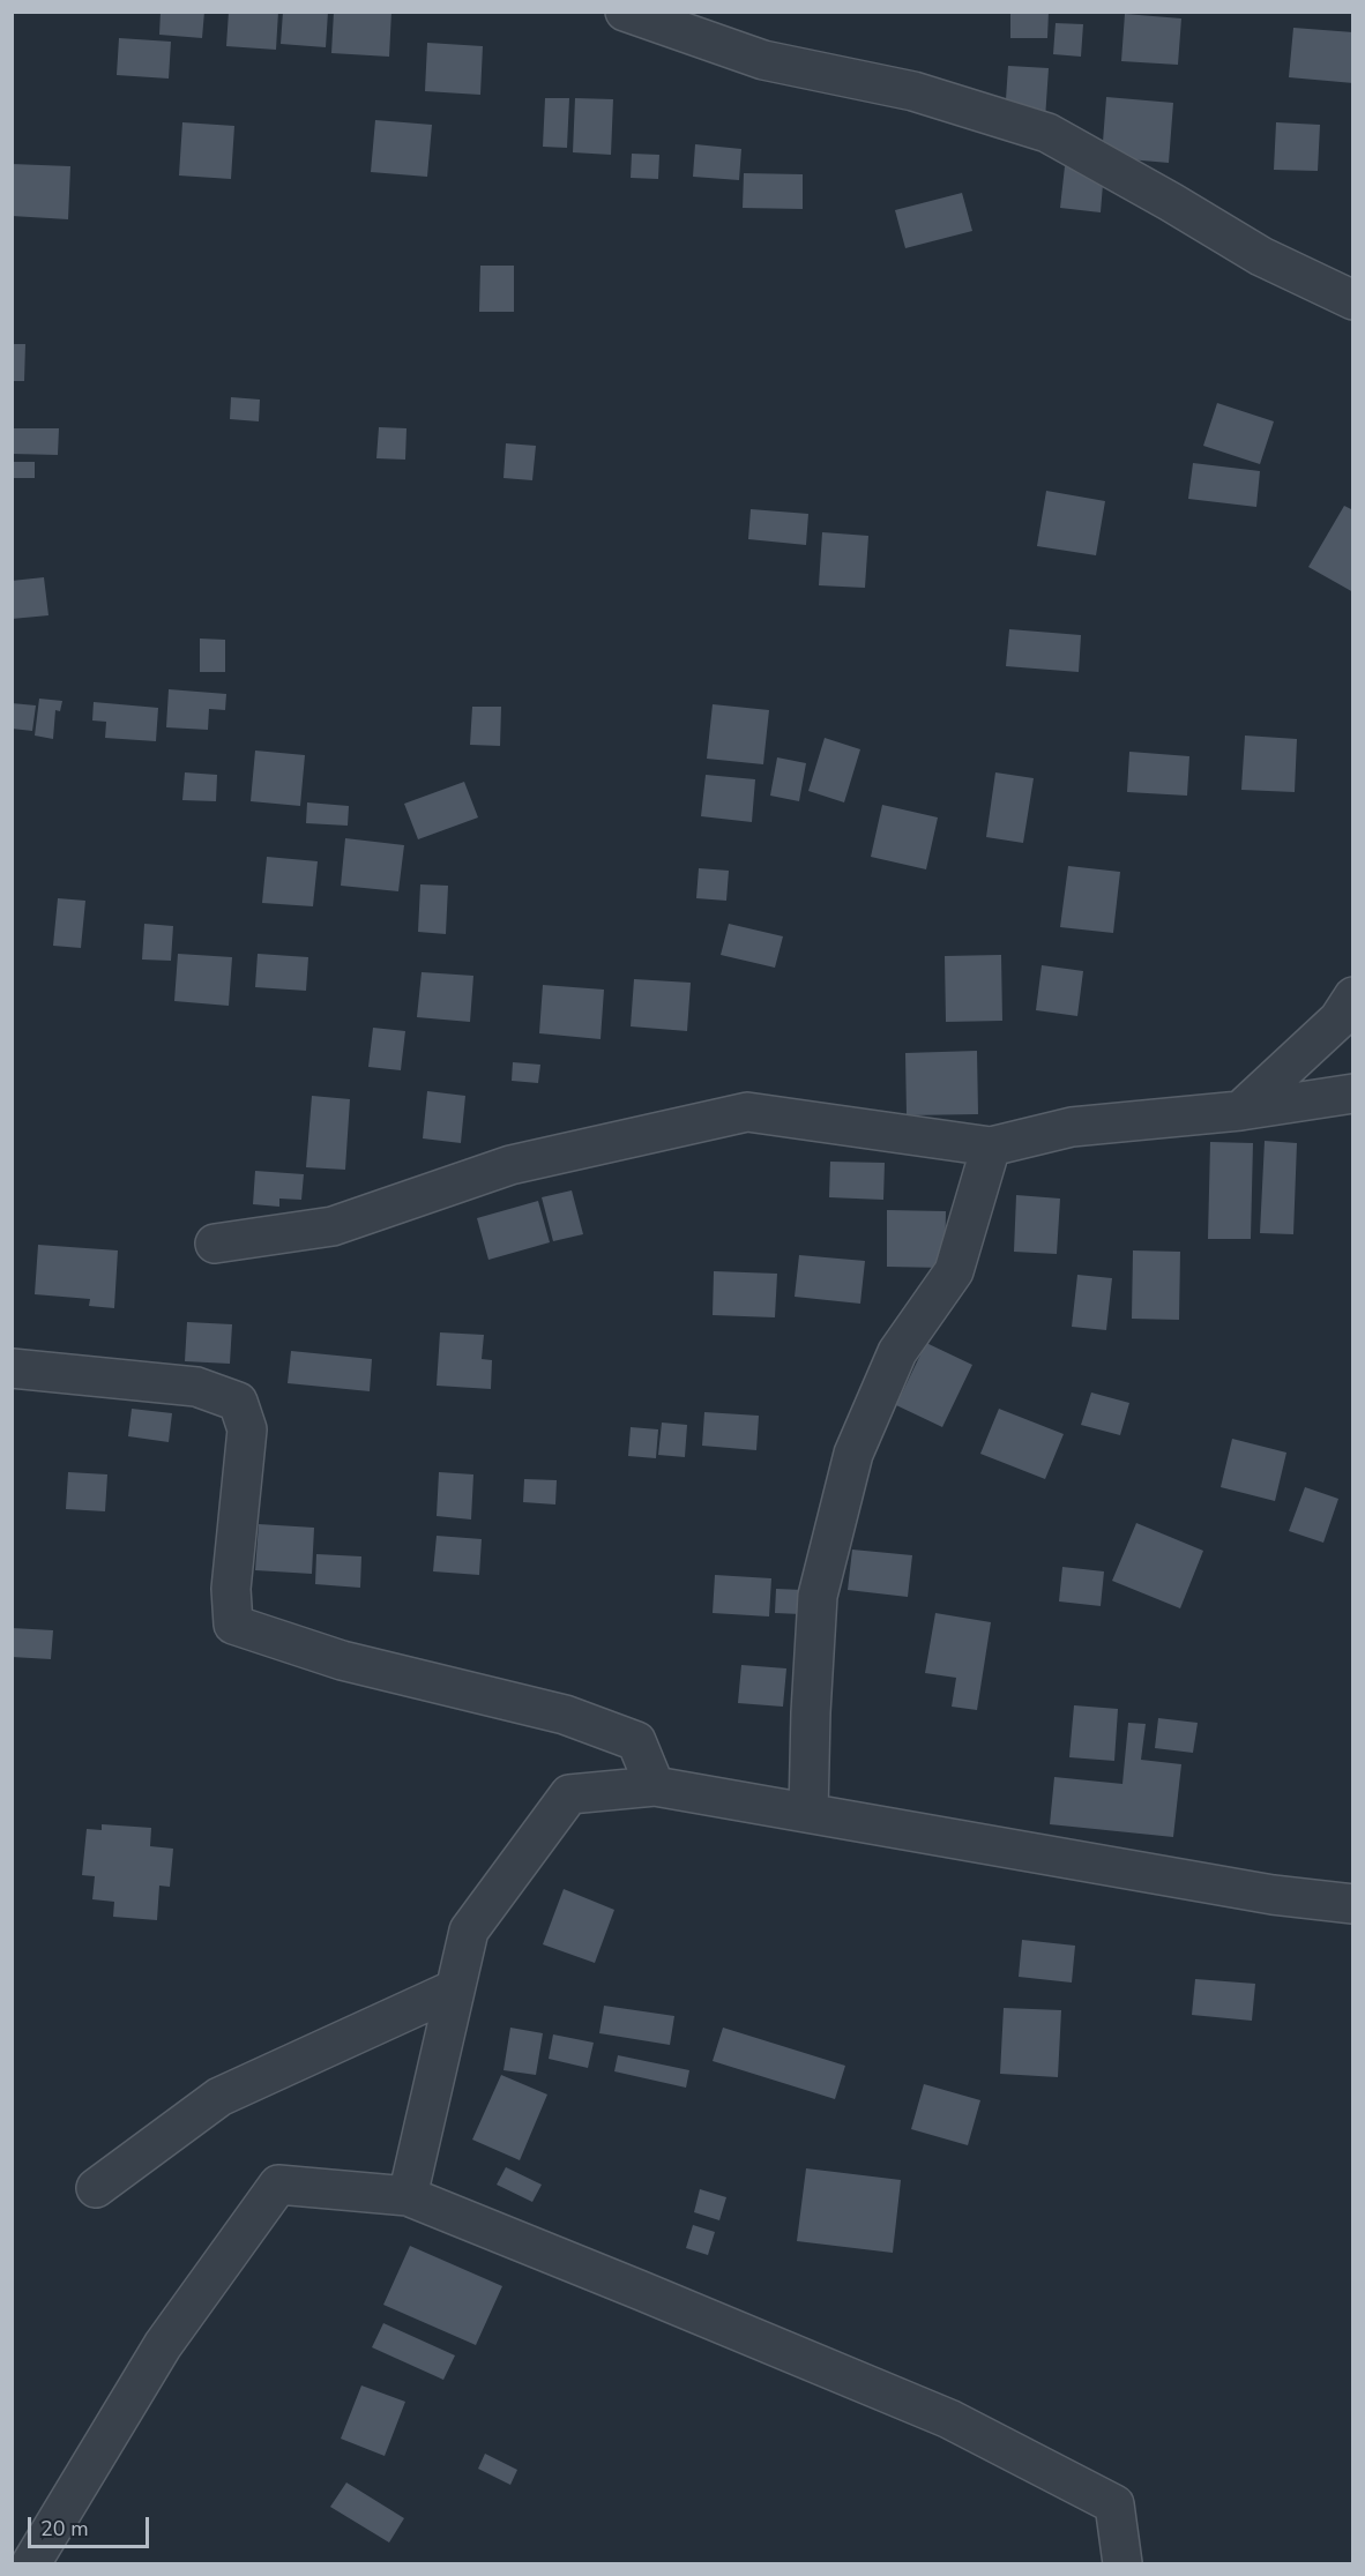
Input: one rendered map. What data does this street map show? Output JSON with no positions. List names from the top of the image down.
{
  "scale_bar": "20 m"
}
